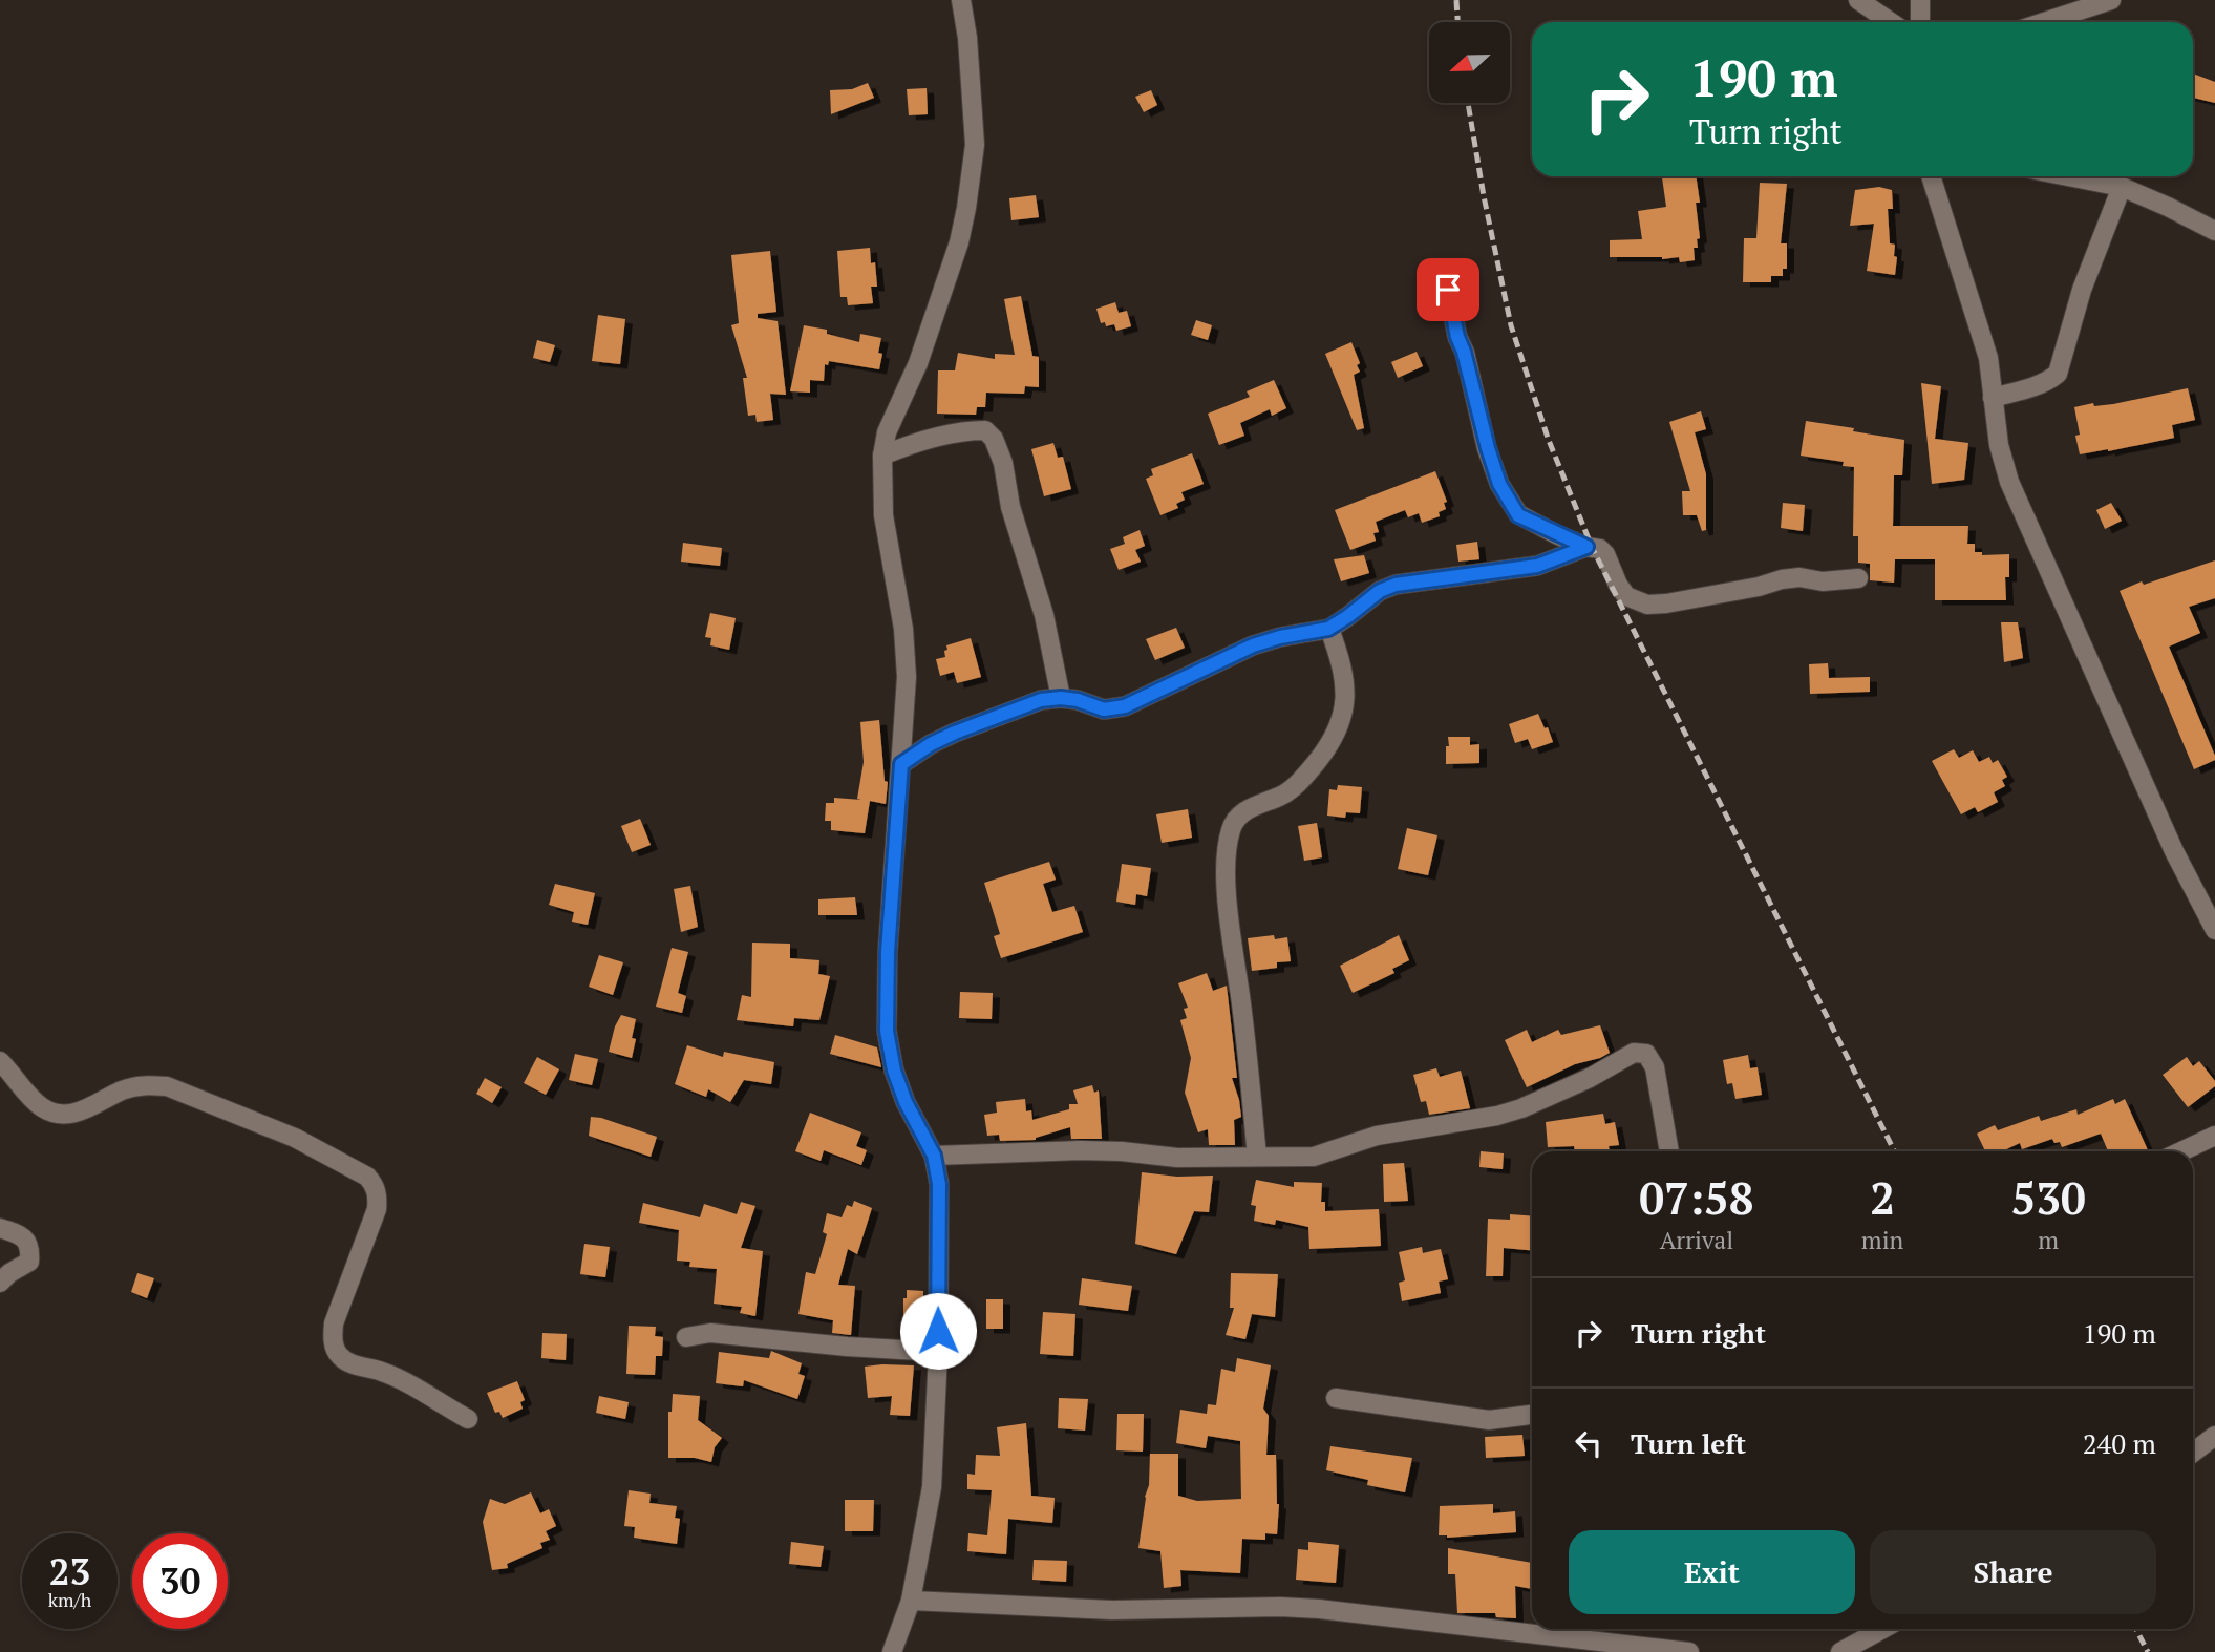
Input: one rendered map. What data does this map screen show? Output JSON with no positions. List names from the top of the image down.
{
  "north": "left",
  "page": {
    "turn": ["190 m", "Turn right"],
    "eta": [
      "07:58",
      "Arrival",
      "2",
      "min",
      "530",
      "m"
    ],
    "list": [
      {
        "name": "Turn right",
        "value": "190 m"
      },
      {
        "name": "Turn left",
        "value": "240 m"
      }
    ],
    "buttons": ["Exit", "Share"],
    "speed": "23 km/h",
    "limit": "30"
  }
}
